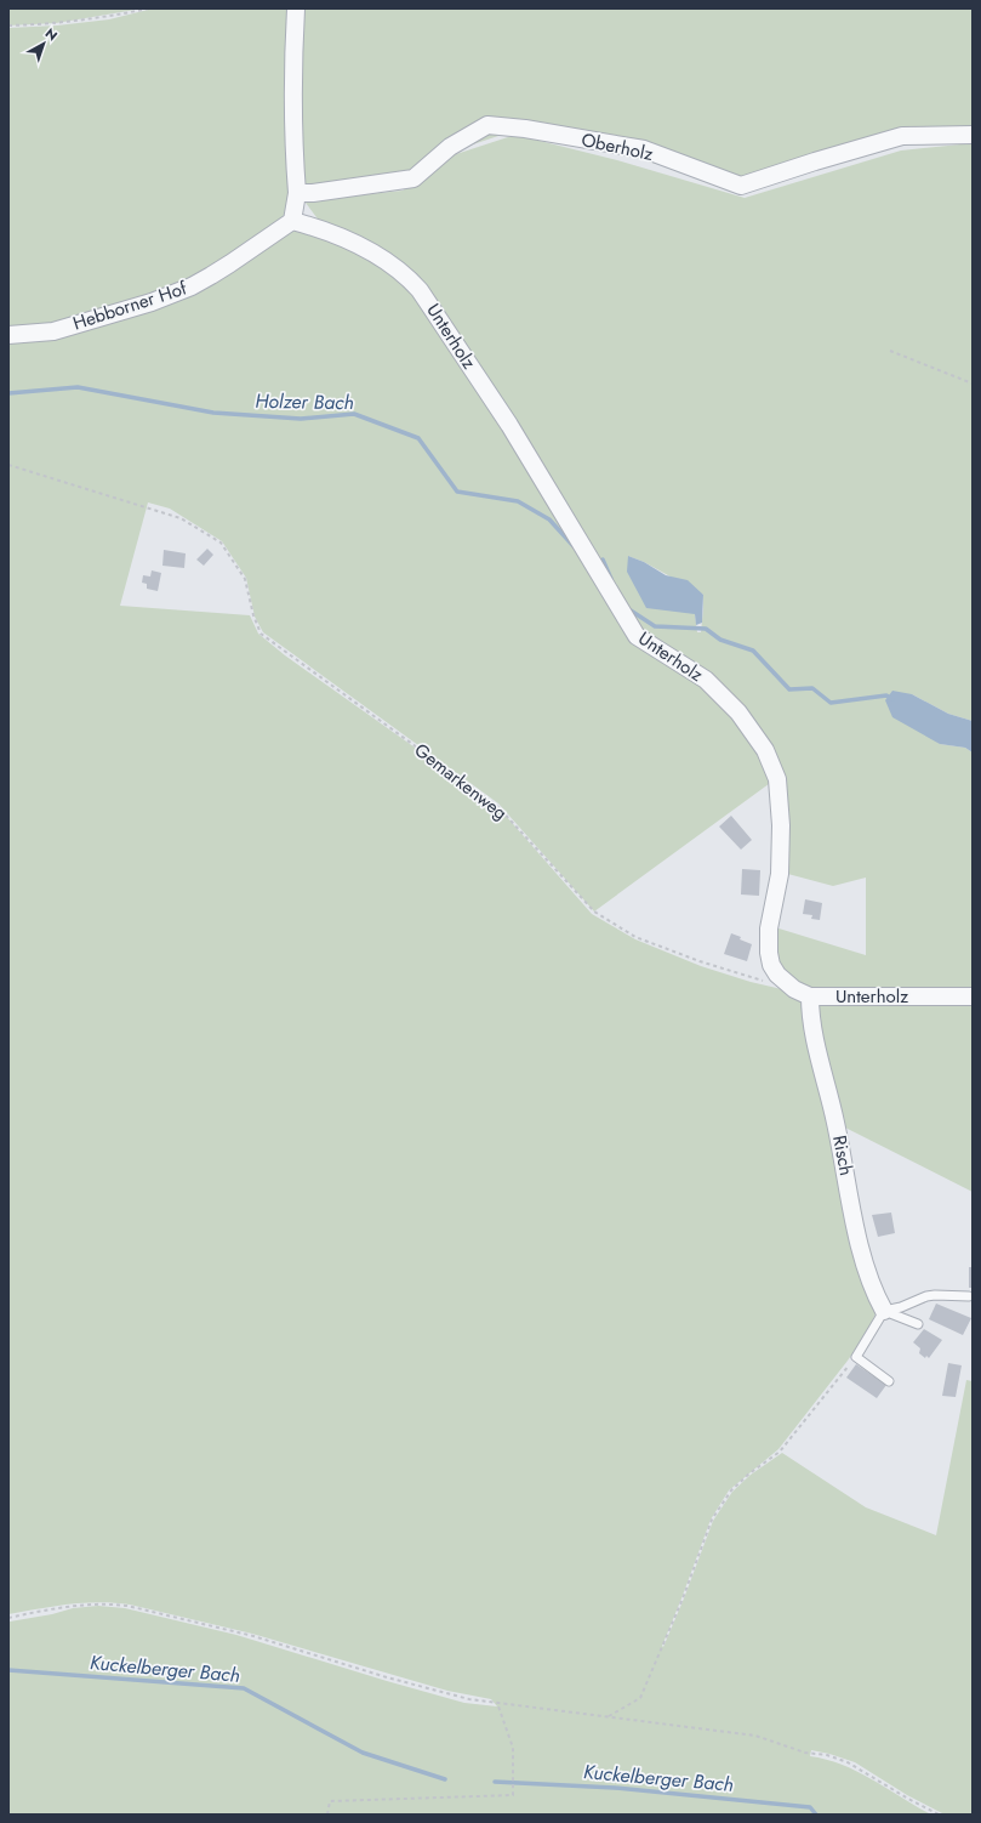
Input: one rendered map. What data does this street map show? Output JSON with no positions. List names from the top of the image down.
{
  "streets": {
    "street": [
      "Oberholz",
      "Hebborner Hof",
      "Unterholz",
      "Risch"
    ],
    "path": ["Gemarkenweg"]
  },
  "crossings": [
    ["Hebborner Hof", "Unterholz"],
    ["Unterholz", "Risch"]
  ],
  "water": ["Holzer Bach", "Kuckelberger Bach"],
  "north": "top right"
}
